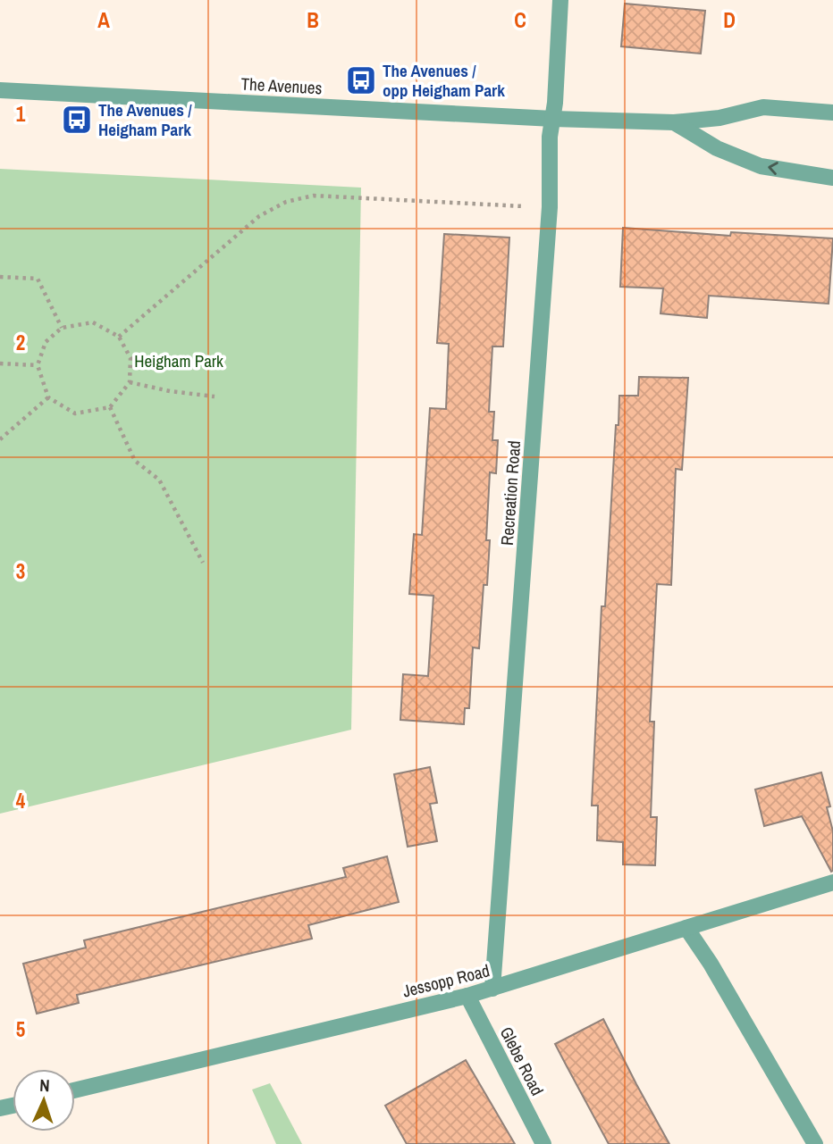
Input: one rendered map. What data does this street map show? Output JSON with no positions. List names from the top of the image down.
{
  "streets": {
    "street": [
      "The Avenues",
      "Recreation Road",
      "Jessopp Road",
      "Glebe Road"
    ]
  },
  "crossings": [
    ["The Avenues", "Recreation Road"],
    ["Recreation Road", "Jessopp Road"],
    ["Jessopp Road", "Glebe Road"]
  ],
  "parks": ["Heigham Park"],
  "places": {
    "bus stop": ["The Avenues / opp Heigham Park", "The Avenues / Heigham Park"]
  },
  "north": "top",
  "grid": {
    "columns": [
      "A",
      "B",
      "C",
      "D"
    ],
    "rows": [
      "1",
      "2",
      "3",
      "4",
      "5"
    ]
  }
}
